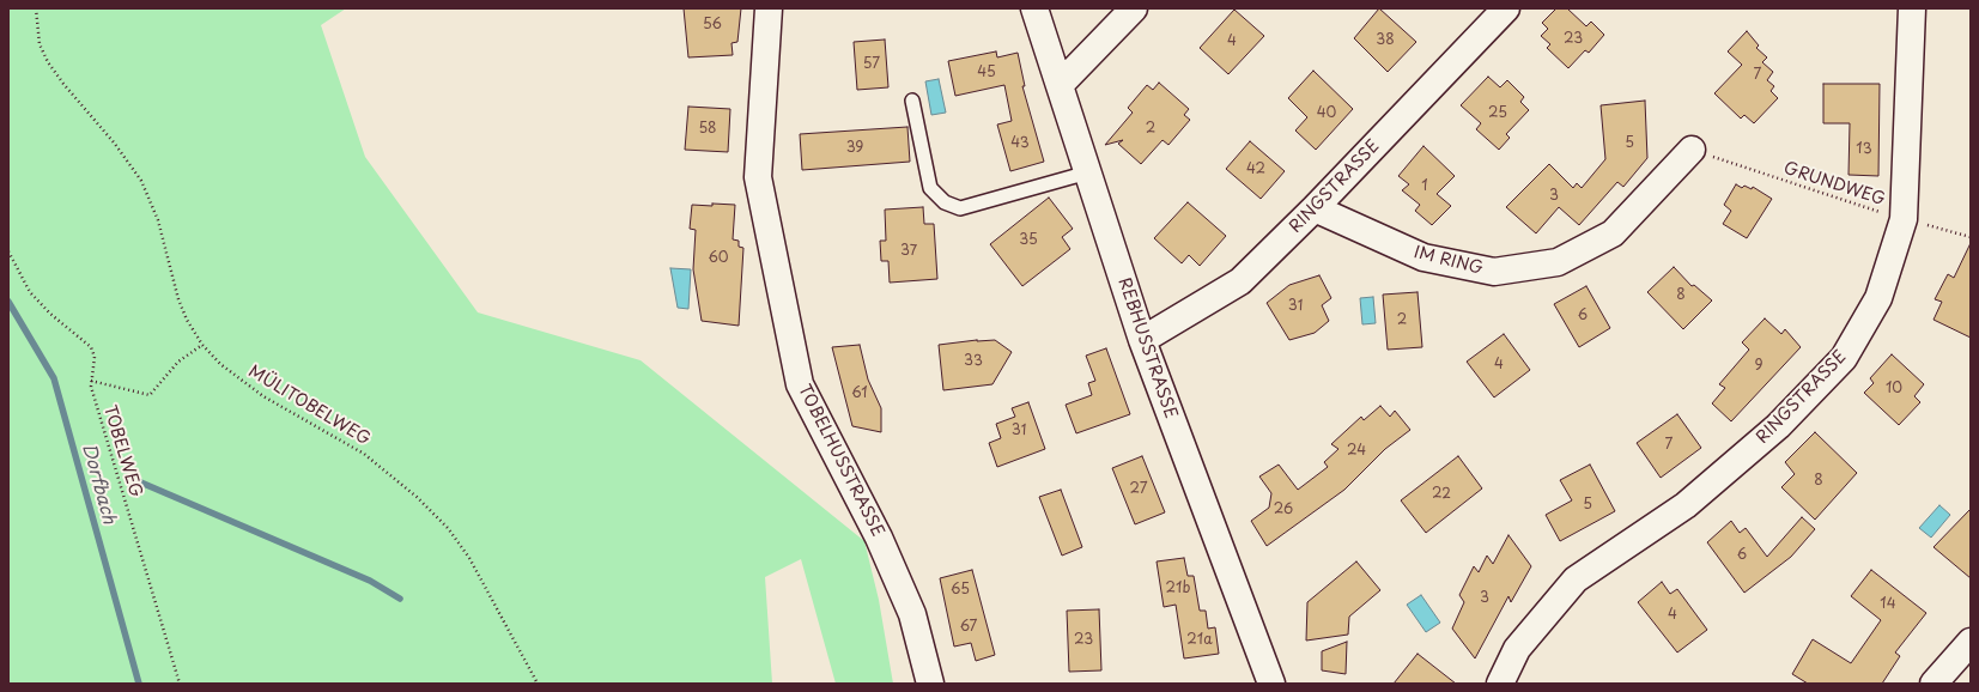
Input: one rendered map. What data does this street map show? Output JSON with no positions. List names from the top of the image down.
{
  "streets": {
    "street": [
      "RINGSTRASSE",
      "IM RING",
      "REBHUSSTRASSE",
      "TOBELHUSSTRASSE"
    ],
    "path": ["GRUNDWEG", "MÜLITOBELWEG", "TOBELWEG"]
  },
  "crossings": [
    ["GRUNDWEG", "RINGSTRASSE"],
    ["GRUNDWEG", "IM RING"],
    ["RINGSTRASSE", "IM RING"],
    ["RINGSTRASSE", "REBHUSSTRASSE"]
  ],
  "water": ["Dorfbach"],
  "house_numbers": [
    "56",
    "23",
    "38",
    "4",
    "57",
    "45",
    "7",
    "40",
    "25",
    "58",
    "2",
    "43",
    "5",
    "39",
    "13",
    "42",
    "1",
    "3",
    "35",
    "37",
    "60",
    "8",
    "31",
    "6",
    "2",
    "33",
    "4",
    "9",
    "10",
    "61",
    "31",
    "7",
    "24",
    "8",
    "27",
    "22",
    "5",
    "26",
    "6",
    "21b",
    "65",
    "3",
    "14",
    "4",
    "67",
    "23",
    "21a"
  ]
}
